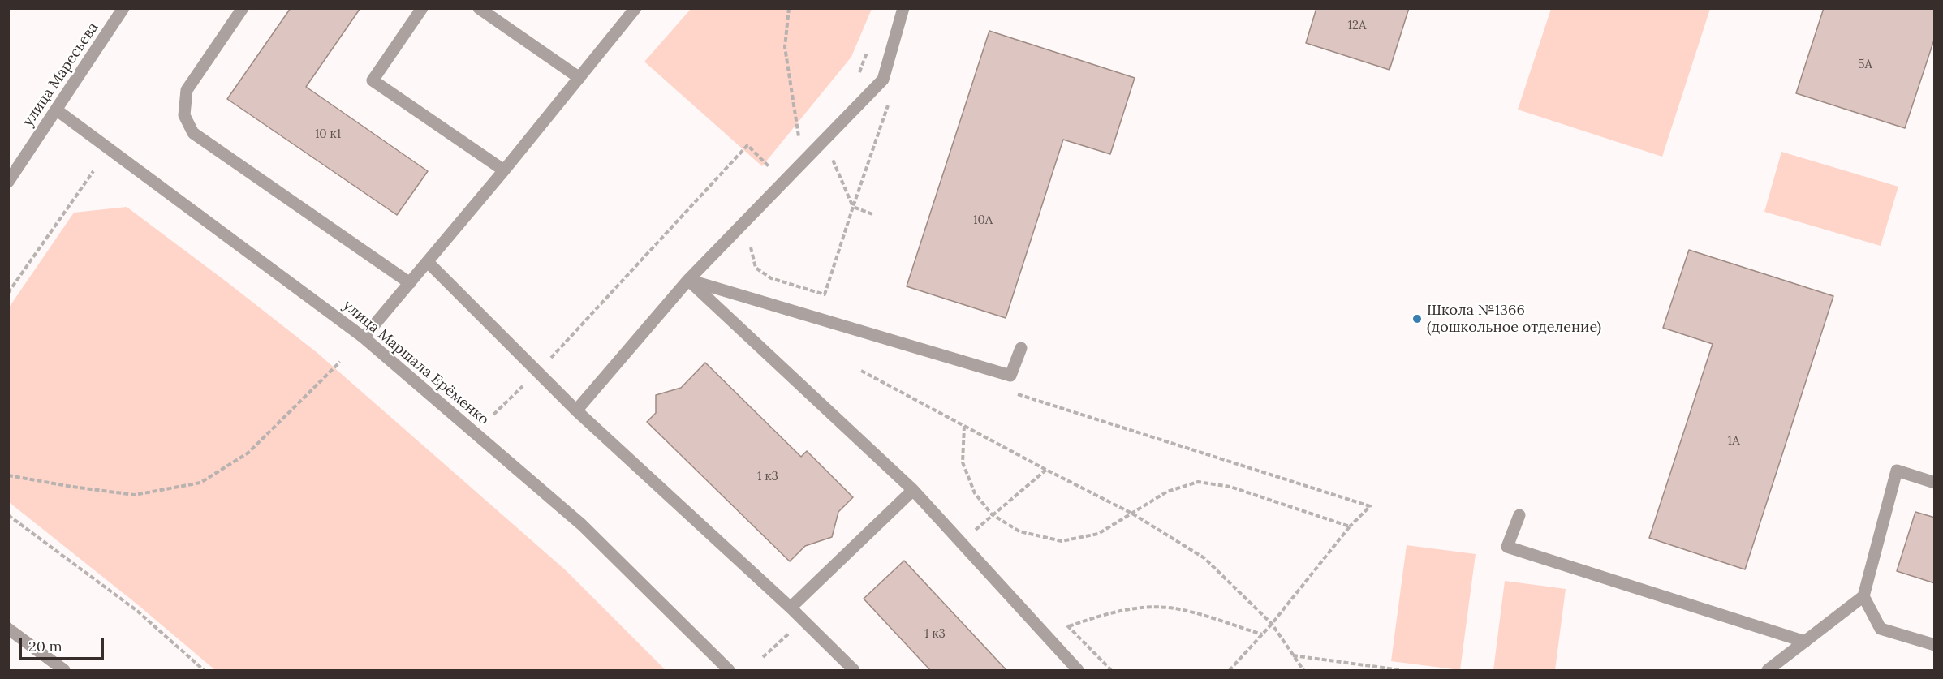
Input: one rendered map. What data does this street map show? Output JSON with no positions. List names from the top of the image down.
{
  "streets": {
    "street": ["улица Маресьева", "улица Маршала Ерёменко"]
  },
  "crossings": [
    ["улица Маресьева", "улица Маршала Ерёменко"]
  ],
  "places": ["Школа №1366 (дошкольное отделение)"],
  "house_numbers": [
    "12А",
    "5А",
    "10 к1",
    "10А",
    "1А",
    "1 к3",
    "1 к3"
  ],
  "scale_bar": "20 m"
}
